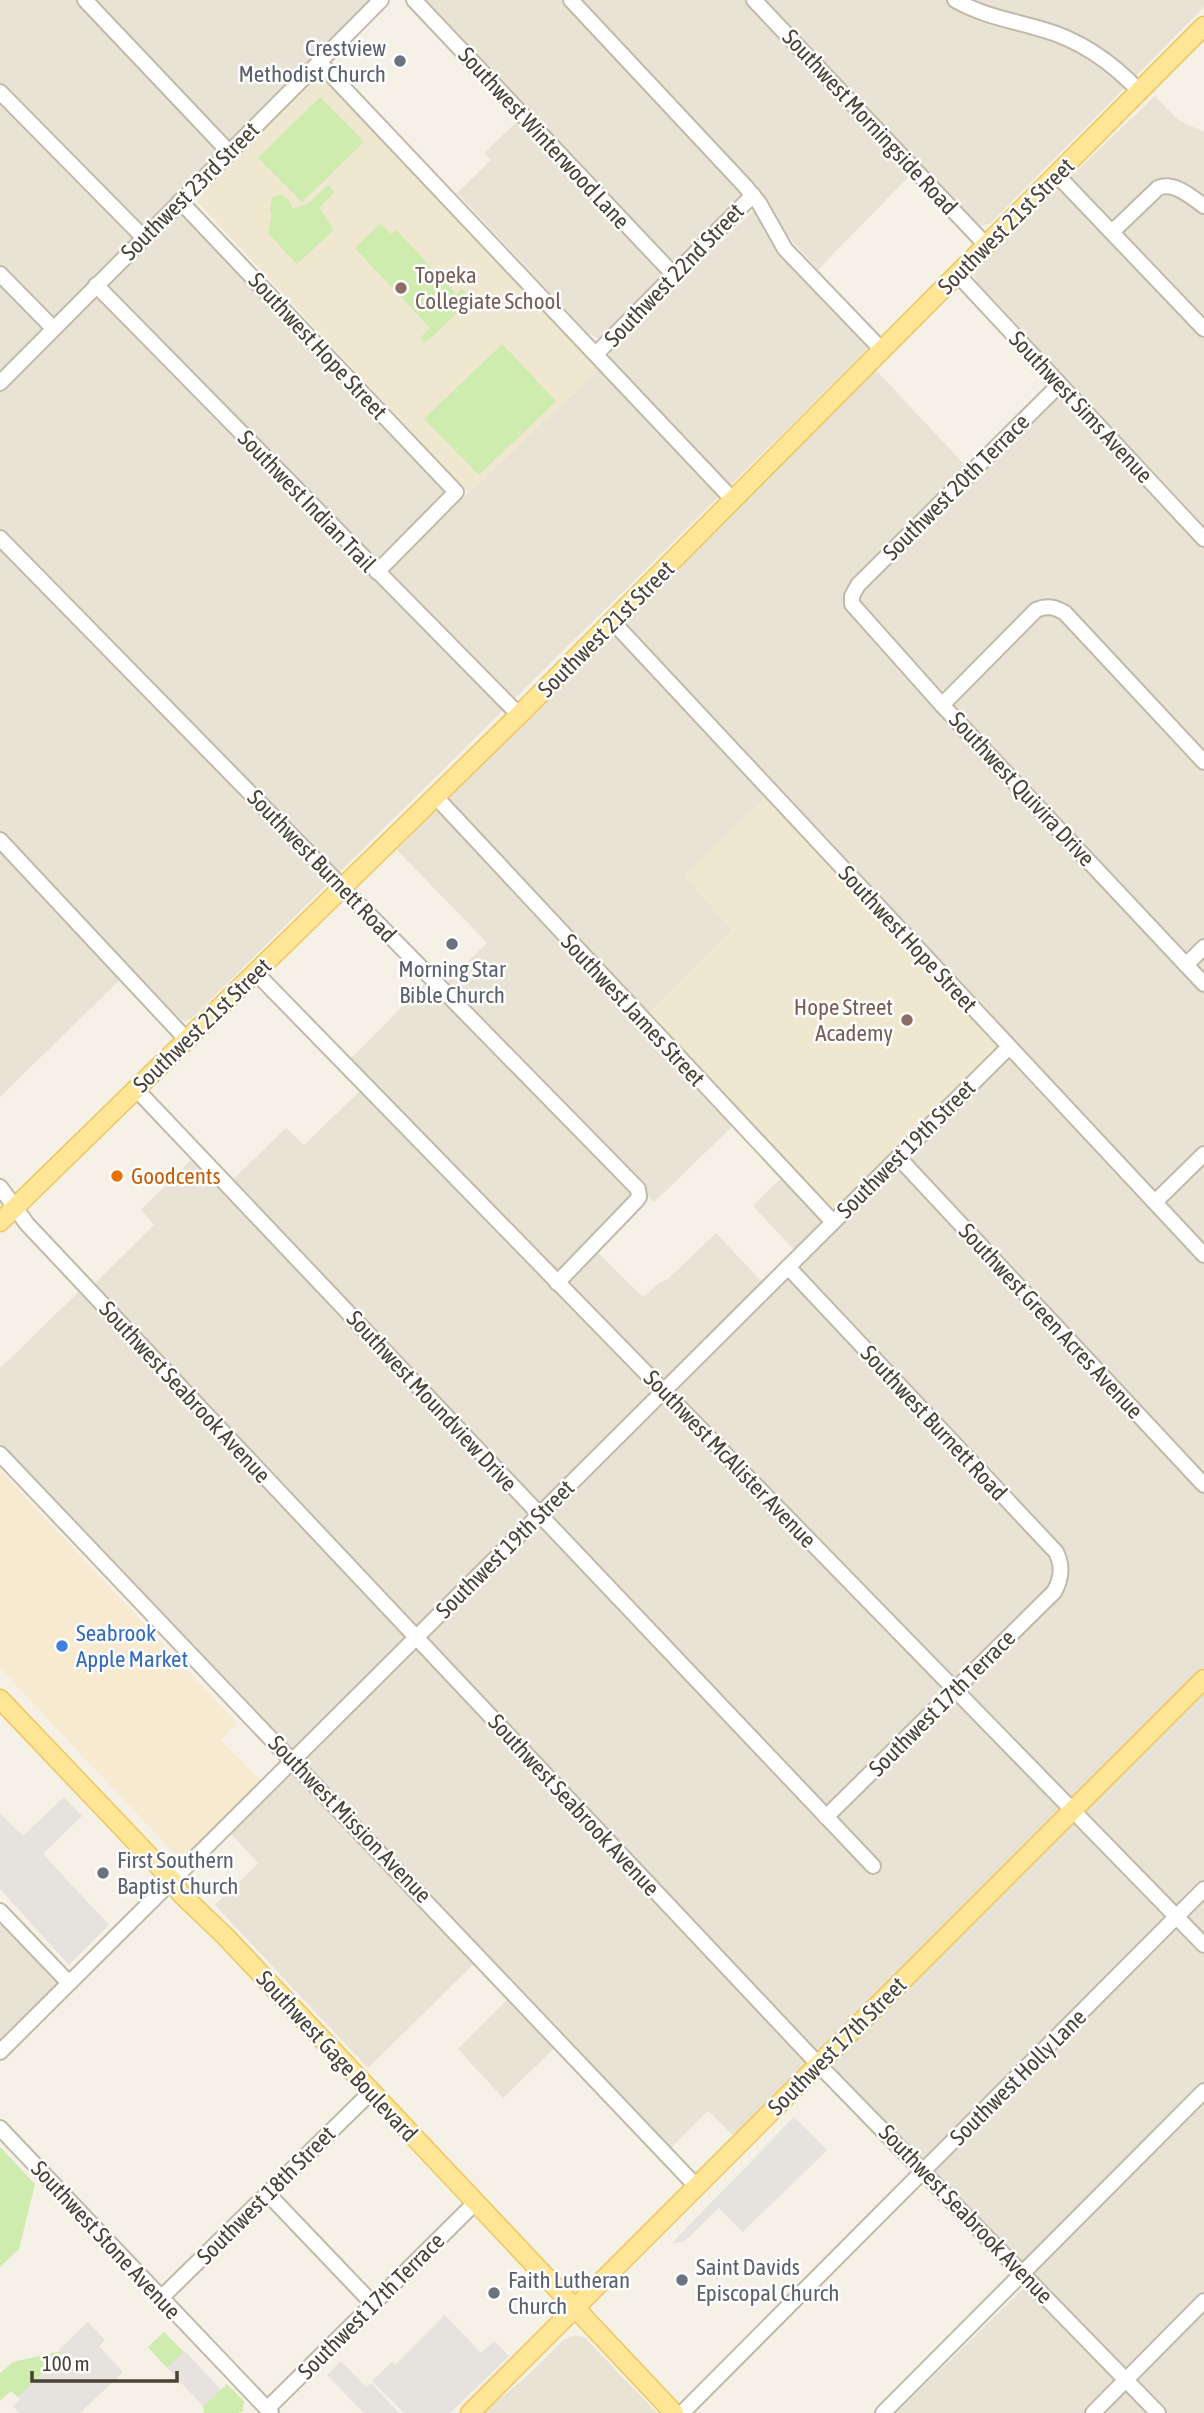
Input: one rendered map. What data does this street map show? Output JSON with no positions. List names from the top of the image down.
{
  "streets": {
    "main road": ["Southwest 21st Street", "Southwest 17th Street", "Southwest Gage Boulevard"],
    "street": [
      "Southwest Morningside Road",
      "Southwest Winterwood Lane",
      "Southwest 23rd Street",
      "Southwest 22nd Street",
      "Southwest Hope Street",
      "Southwest Sims Avenue",
      "Southwest 20th Terrace",
      "Southwest Indian Trail",
      "Southwest Quivira Drive",
      "Southwest Burnett Road",
      "Southwest James Street",
      "Southwest 19th Street",
      "Southwest Green Acres Avenue",
      "Southwest Seabrook Avenue",
      "Southwest Moundview Drive",
      "Southwest McAlister Avenue",
      "Southwest 17th Terrace",
      "Southwest Mission Avenue",
      "Southwest Holly Lane",
      "Southwest 18th Street",
      "Southwest Stone Avenue"
    ]
  },
  "crossings": [
    ["Southwest Morningside Road", "Southwest 21st Street"],
    ["Southwest Winterwood Lane", "Southwest 22nd Street"],
    ["Southwest 23rd Street", "Southwest Hope Street"],
    ["Southwest 23rd Street", "Southwest Indian Trail"],
    ["Southwest 21st Street", "Southwest Hope Street"],
    ["Southwest 21st Street", "Southwest Sims Avenue"],
    ["Southwest 21st Street", "Southwest Indian Trail"],
    ["Southwest 21st Street", "Southwest Burnett Road"],
    ["Southwest 21st Street", "Southwest James Street"],
    ["Southwest 21st Street", "Southwest Seabrook Avenue"],
    ["Southwest 21st Street", "Southwest Moundview Drive"],
    ["Southwest 21st Street", "Southwest McAlister Avenue"],
    ["Southwest Hope Street", "Southwest Indian Trail"],
    ["Southwest Hope Street", "Southwest 19th Street"],
    ["Southwest Sims Avenue", "Southwest 20th Terrace"],
    ["Southwest 20th Terrace", "Southwest Quivira Drive"],
    ["Southwest Burnett Road", "Southwest 19th Street"],
    ["Southwest Burnett Road", "Southwest McAlister Avenue"],
    ["Southwest Burnett Road", "Southwest 17th Terrace"],
    ["Southwest James Street", "Southwest 19th Street"],
    ["Southwest 19th Street", "Southwest Green Acres Avenue"],
    ["Southwest 19th Street", "Southwest Seabrook Avenue"],
    ["Southwest 19th Street", "Southwest Moundview Drive"],
    ["Southwest 19th Street", "Southwest McAlister Avenue"],
    ["Southwest 19th Street", "Southwest Mission Avenue"],
    ["Southwest 19th Street", "Southwest Gage Boulevard"],
    ["Southwest Seabrook Avenue", "Southwest 17th Street"],
    ["Southwest Seabrook Avenue", "Southwest Holly Lane"],
    ["Southwest Moundview Drive", "Southwest 17th Terrace"],
    ["Southwest McAlister Avenue", "Southwest 17th Terrace"],
    ["Southwest McAlister Avenue", "Southwest 17th Street"],
    ["Southwest McAlister Avenue", "Southwest Holly Lane"],
    ["Southwest 17th Terrace", "Southwest Gage Boulevard"],
    ["Southwest 17th Terrace", "Southwest Stone Avenue"],
    ["Southwest Mission Avenue", "Southwest 17th Street"],
    ["Southwest 17th Street", "Southwest Gage Boulevard"],
    ["Southwest Gage Boulevard", "Southwest 18th Street"],
    ["Southwest 18th Street", "Southwest Stone Avenue"]
  ],
  "places": [
    "Crestview Methodist Church",
    "Topeka Collegiate School",
    "Morning Star Bible Church",
    "Hope Street Academy",
    "Goodcents",
    "Seabrook Apple Market",
    "First Southern Baptist Church",
    "Saint Davids Episcopal Church",
    "Faith Lutheran Church"
  ],
  "scale_bar": "100 m"
}
